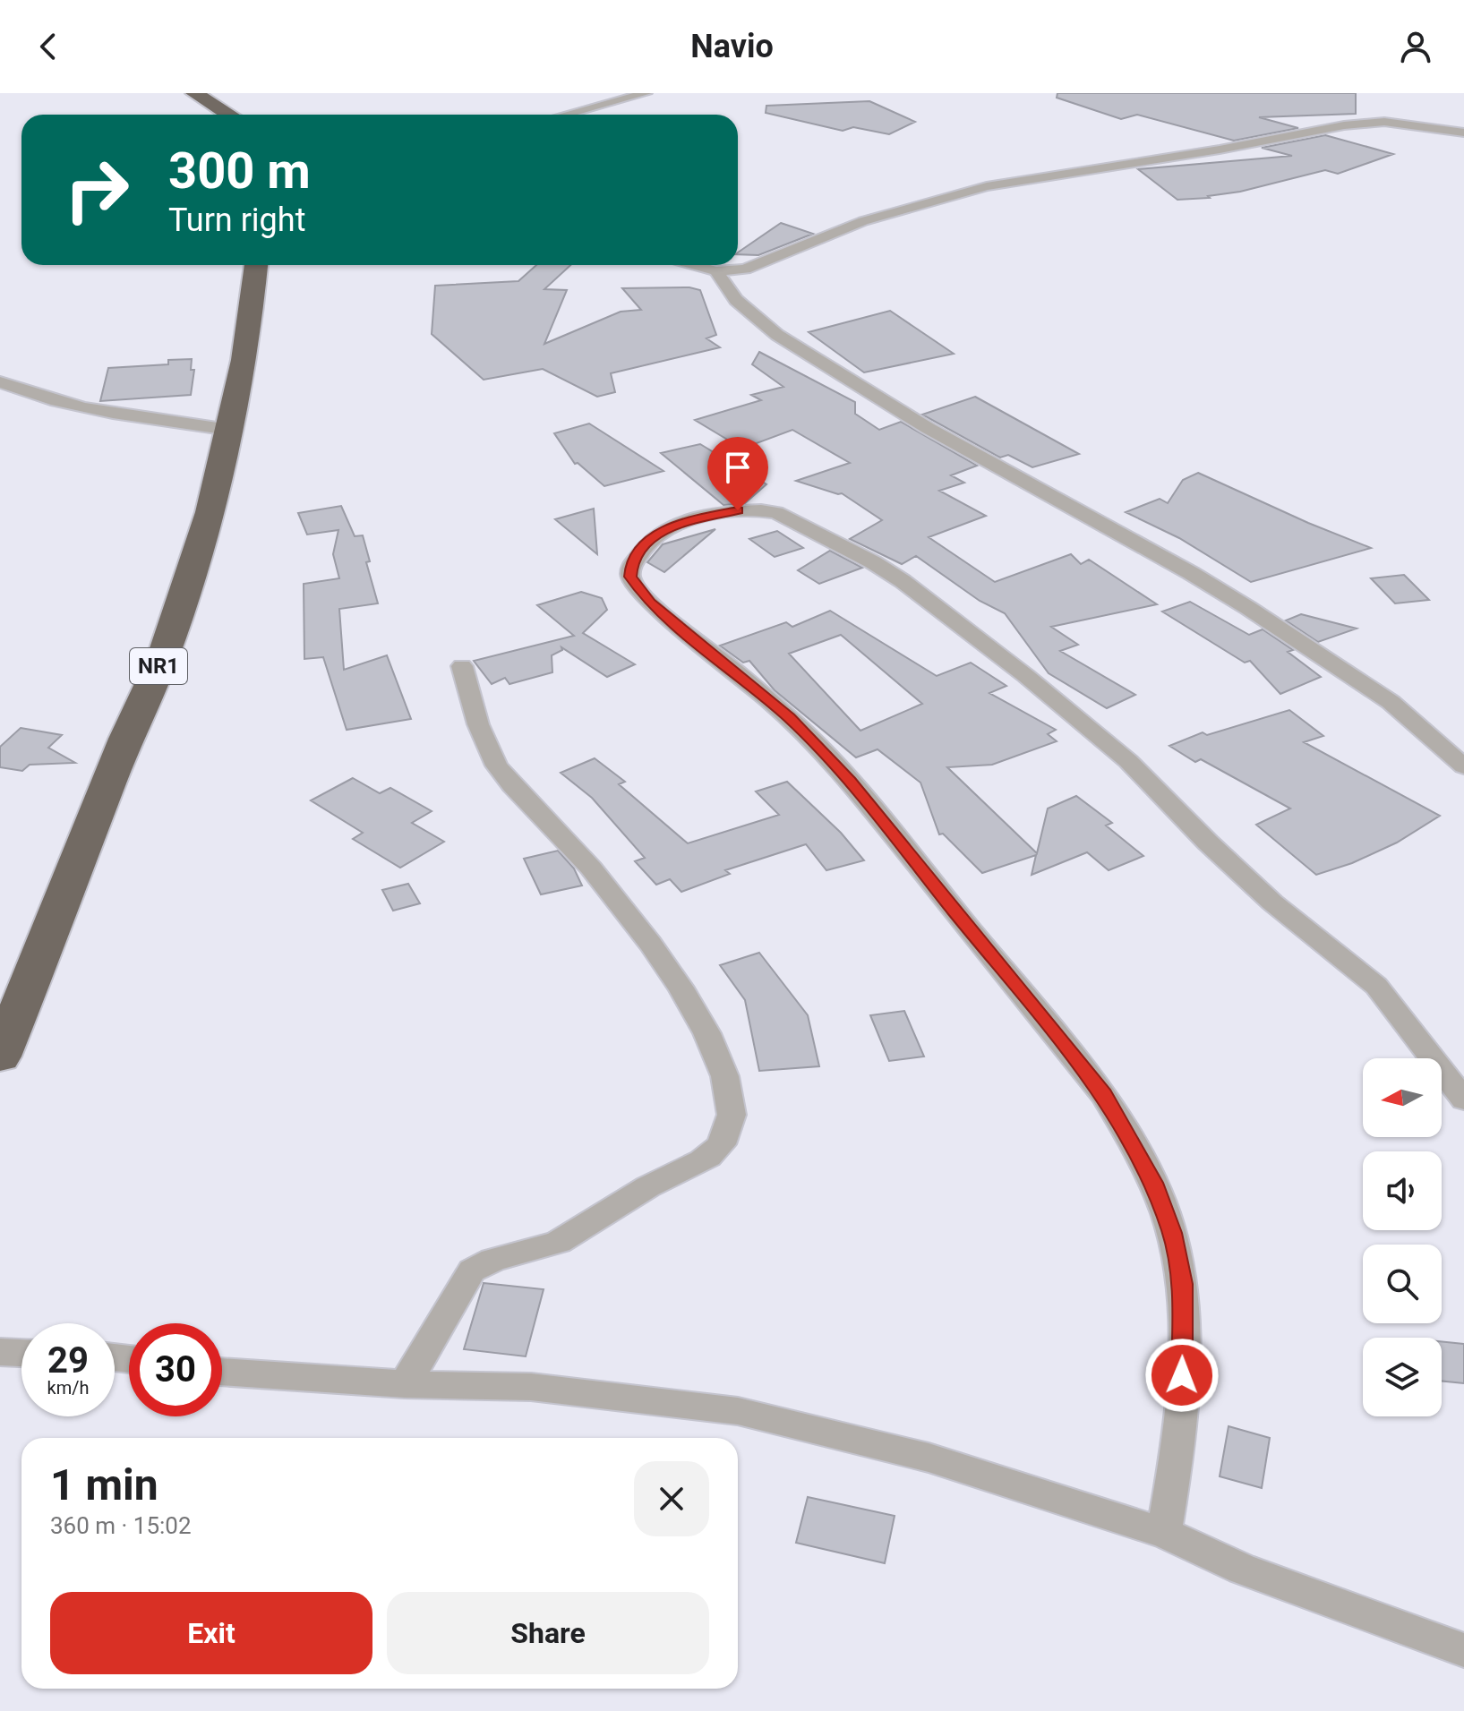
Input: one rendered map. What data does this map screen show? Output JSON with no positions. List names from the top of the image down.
{
  "streets": {
    "highway": ["NR1"]
  },
  "north": "left",
  "page": {
    "header": "Navio",
    "turn": ["300 m", "Turn right"],
    "speed": "29 km/h",
    "limit": "30",
    "heading": ["1 min", "360 m · 15:02"],
    "buttons": ["Exit", "Share"]
  }
}
